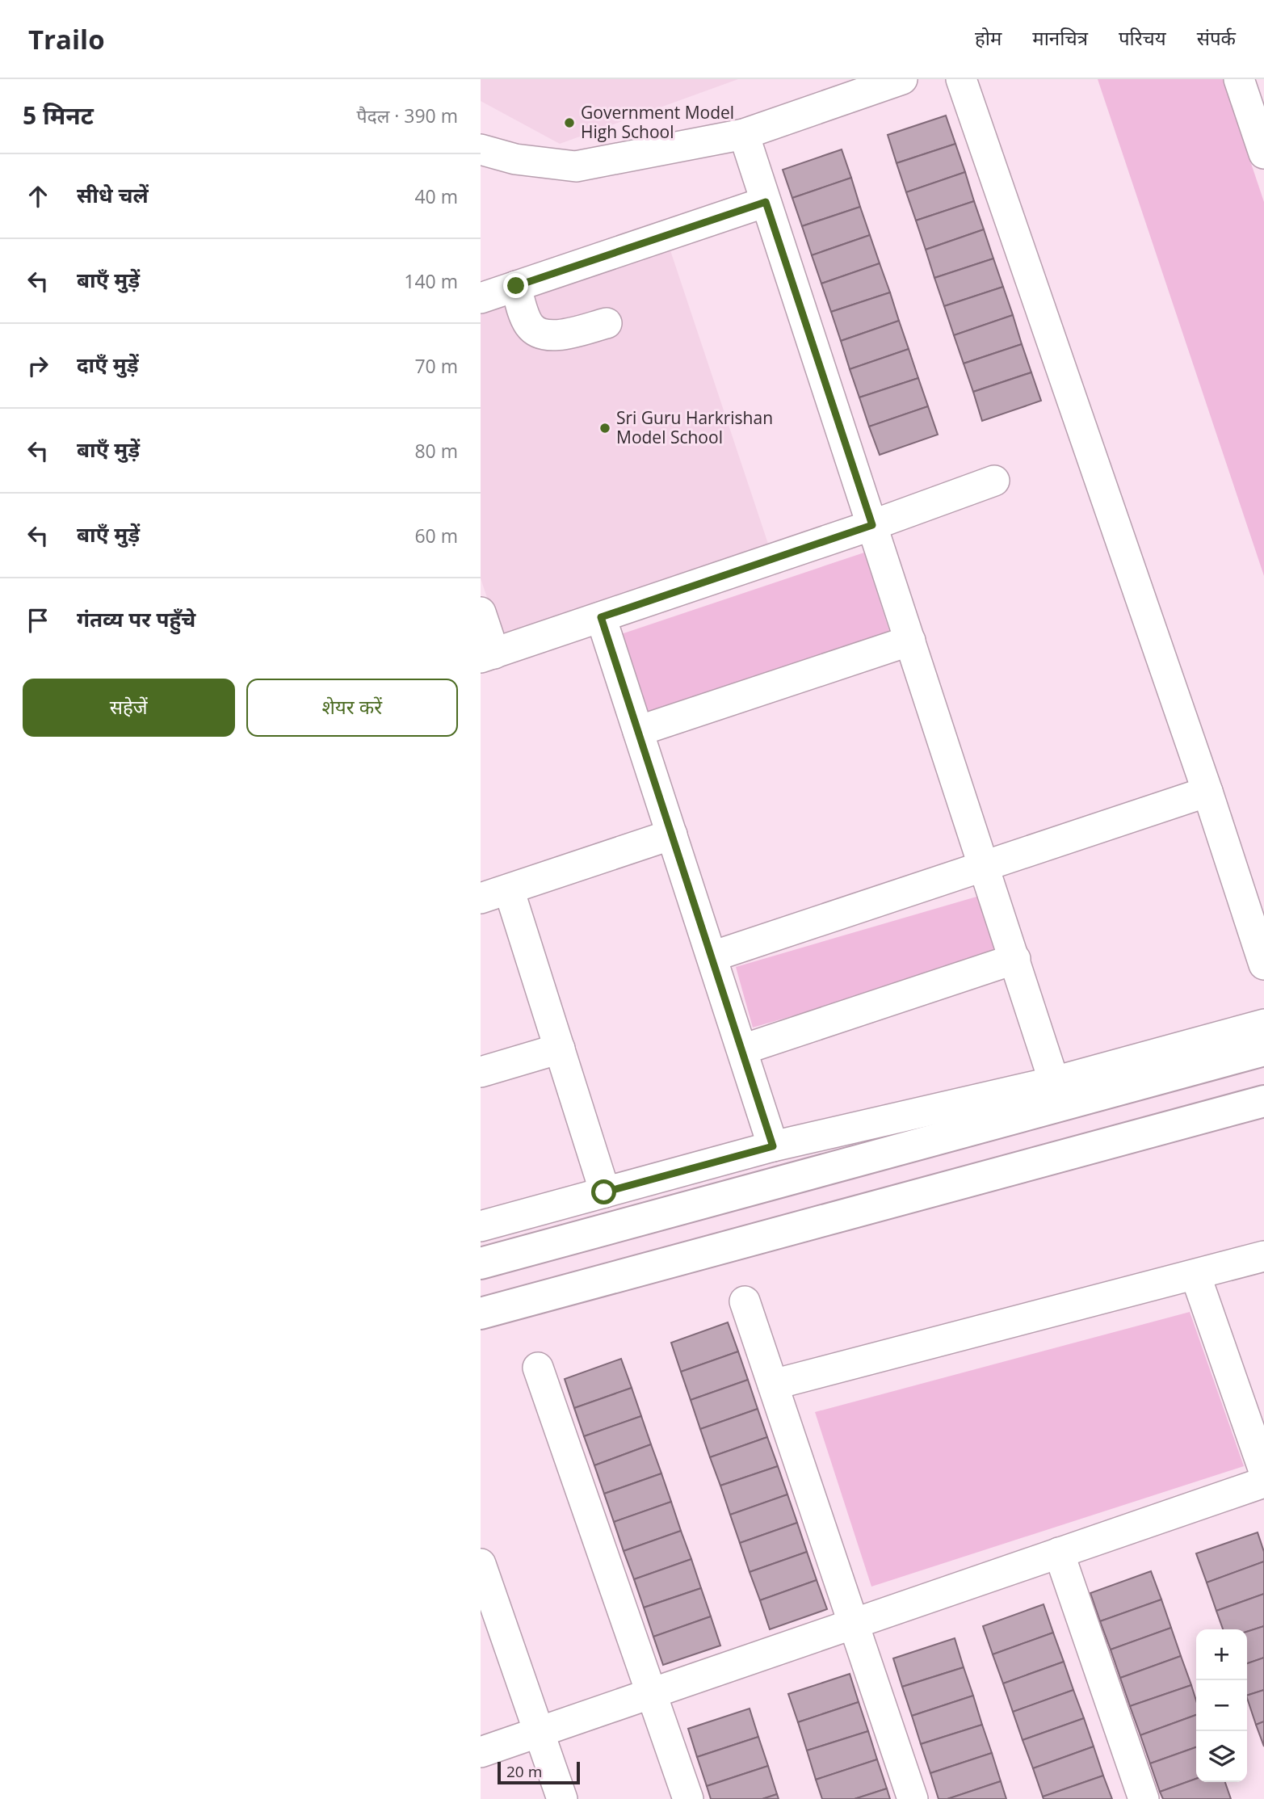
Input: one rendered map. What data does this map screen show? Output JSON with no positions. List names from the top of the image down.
{
  "places": ["Government Model High School", "Sri Guru Harkrishan Model School"],
  "scale_bar": "20 m",
  "page": {
    "header": "Trailo",
    "nav": [
      "होम",
      "मानचित्र",
      "परिचय",
      "संपर्क"
    ],
    "heading": ["5 मिनट", "पैदल · 390 m"],
    "list": [
      ["सीधे चलें", "40 m"],
      ["बाएँ मुड़ें", "140 m"],
      ["दाएँ मुड़ें", "70 m"],
      ["बाएँ मुड़ें", "80 m"],
      ["बाएँ मुड़ें", "60 m"],
      "गंतव्य पर पहुँचे"
    ],
    "buttons": ["सहेजें", "शेयर करें"],
    "map_buttons": ["+", "−"],
    "scale": "20 m"
  }
}
